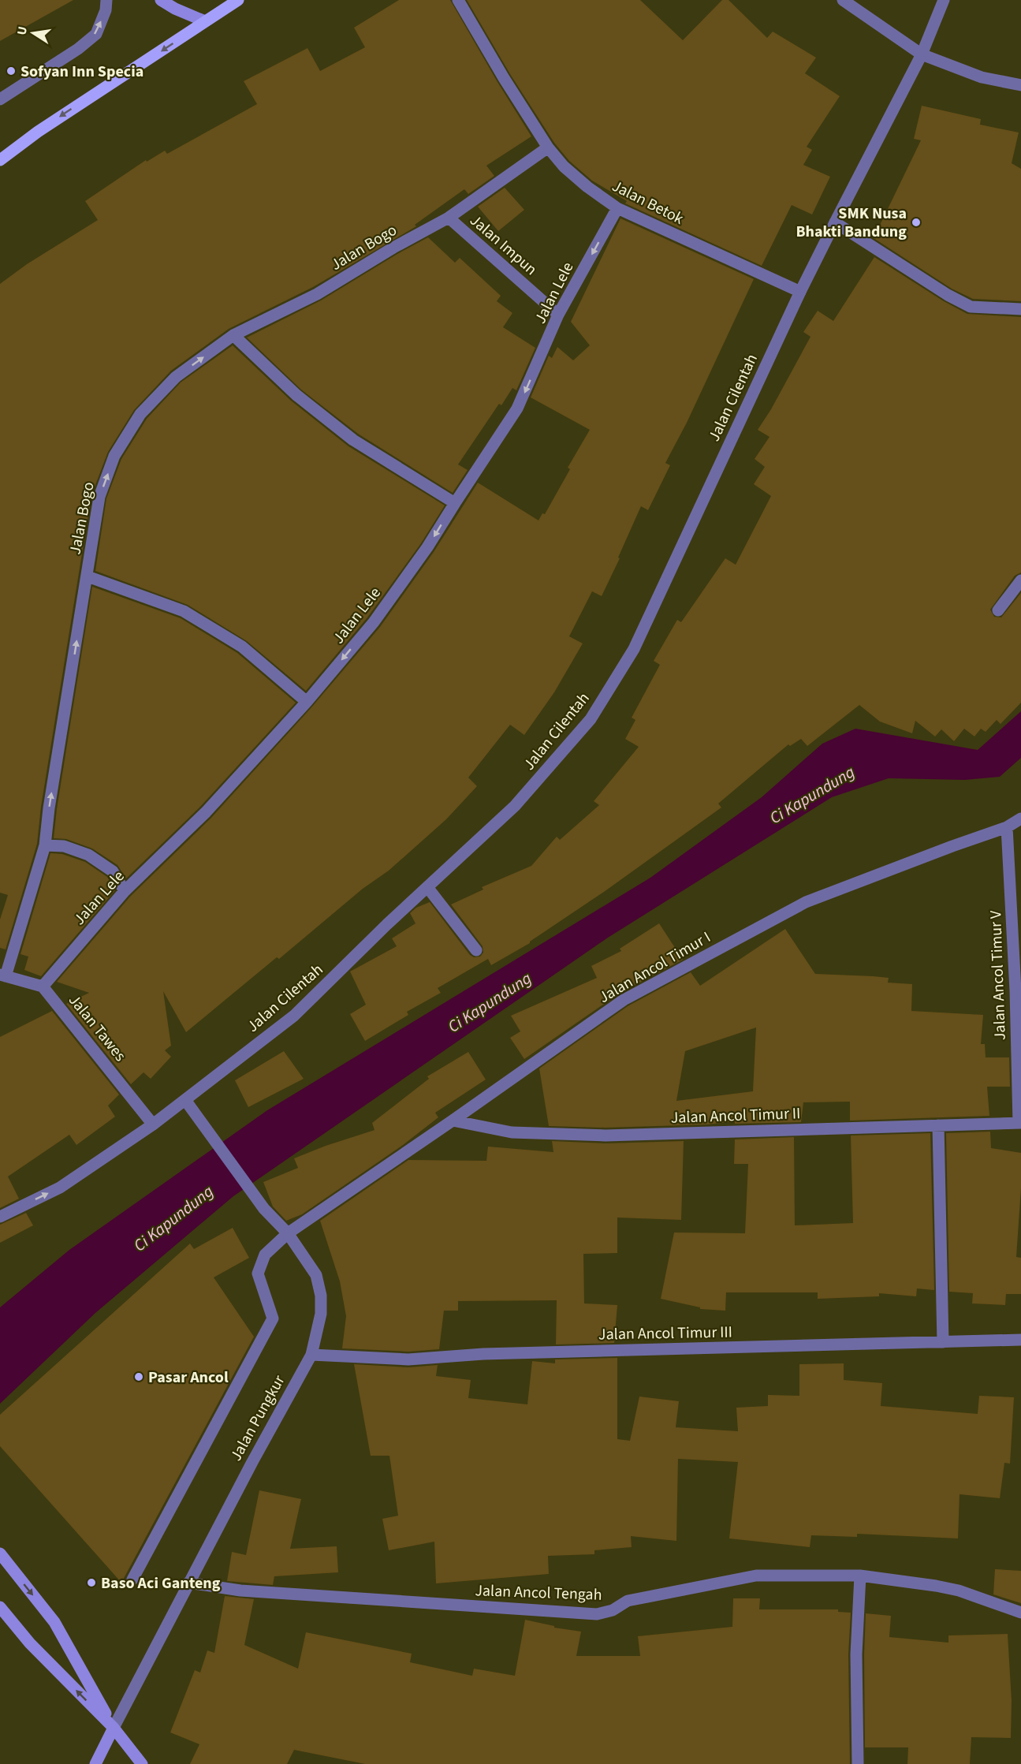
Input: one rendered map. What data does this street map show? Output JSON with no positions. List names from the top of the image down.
{
  "streets": {
    "main road": ["Jalan Pungkur"],
    "street": [
      "Jalan Betok",
      "Jalan Impun",
      "Jalan Bogo",
      "Jalan Lele",
      "Jalan Cilentah",
      "Jalan Ancol Timur I",
      "Jalan Ancol Timur V",
      "Jalan Tawes",
      "Jalan Ancol Timur II",
      "Jalan Ancol Timur III",
      "Jalan Ancol Tengah"
    ]
  },
  "crossings": [
    ["Jalan Betok", "Jalan Bogo"],
    ["Jalan Betok", "Jalan Lele"],
    ["Jalan Betok", "Jalan Cilentah"],
    ["Jalan Impun", "Jalan Bogo"],
    ["Jalan Impun", "Jalan Lele"],
    ["Jalan Lele", "Jalan Tawes"],
    ["Jalan Cilentah", "Jalan Tawes"],
    ["Jalan Cilentah", "Jalan Pungkur"],
    ["Jalan Ancol Timur I", "Jalan Ancol Timur V"],
    ["Jalan Ancol Timur I", "Jalan Ancol Timur II"],
    ["Jalan Ancol Timur I", "Jalan Pungkur"],
    ["Jalan Ancol Timur V", "Jalan Ancol Timur II"],
    ["Jalan Ancol Timur III", "Jalan Pungkur"],
    ["Jalan Pungkur", "Jalan Ancol Tengah"]
  ],
  "one_way": ["Jalan Bogo", "Jalan Lele"],
  "water": ["Ci Kapundung"],
  "places": [
    "Sofyan Inn Specia",
    "SMK Nusa Bhakti Bandung",
    "Pasar Ancol",
    "Baso Aci Ganteng"
  ],
  "north": "left"
}
